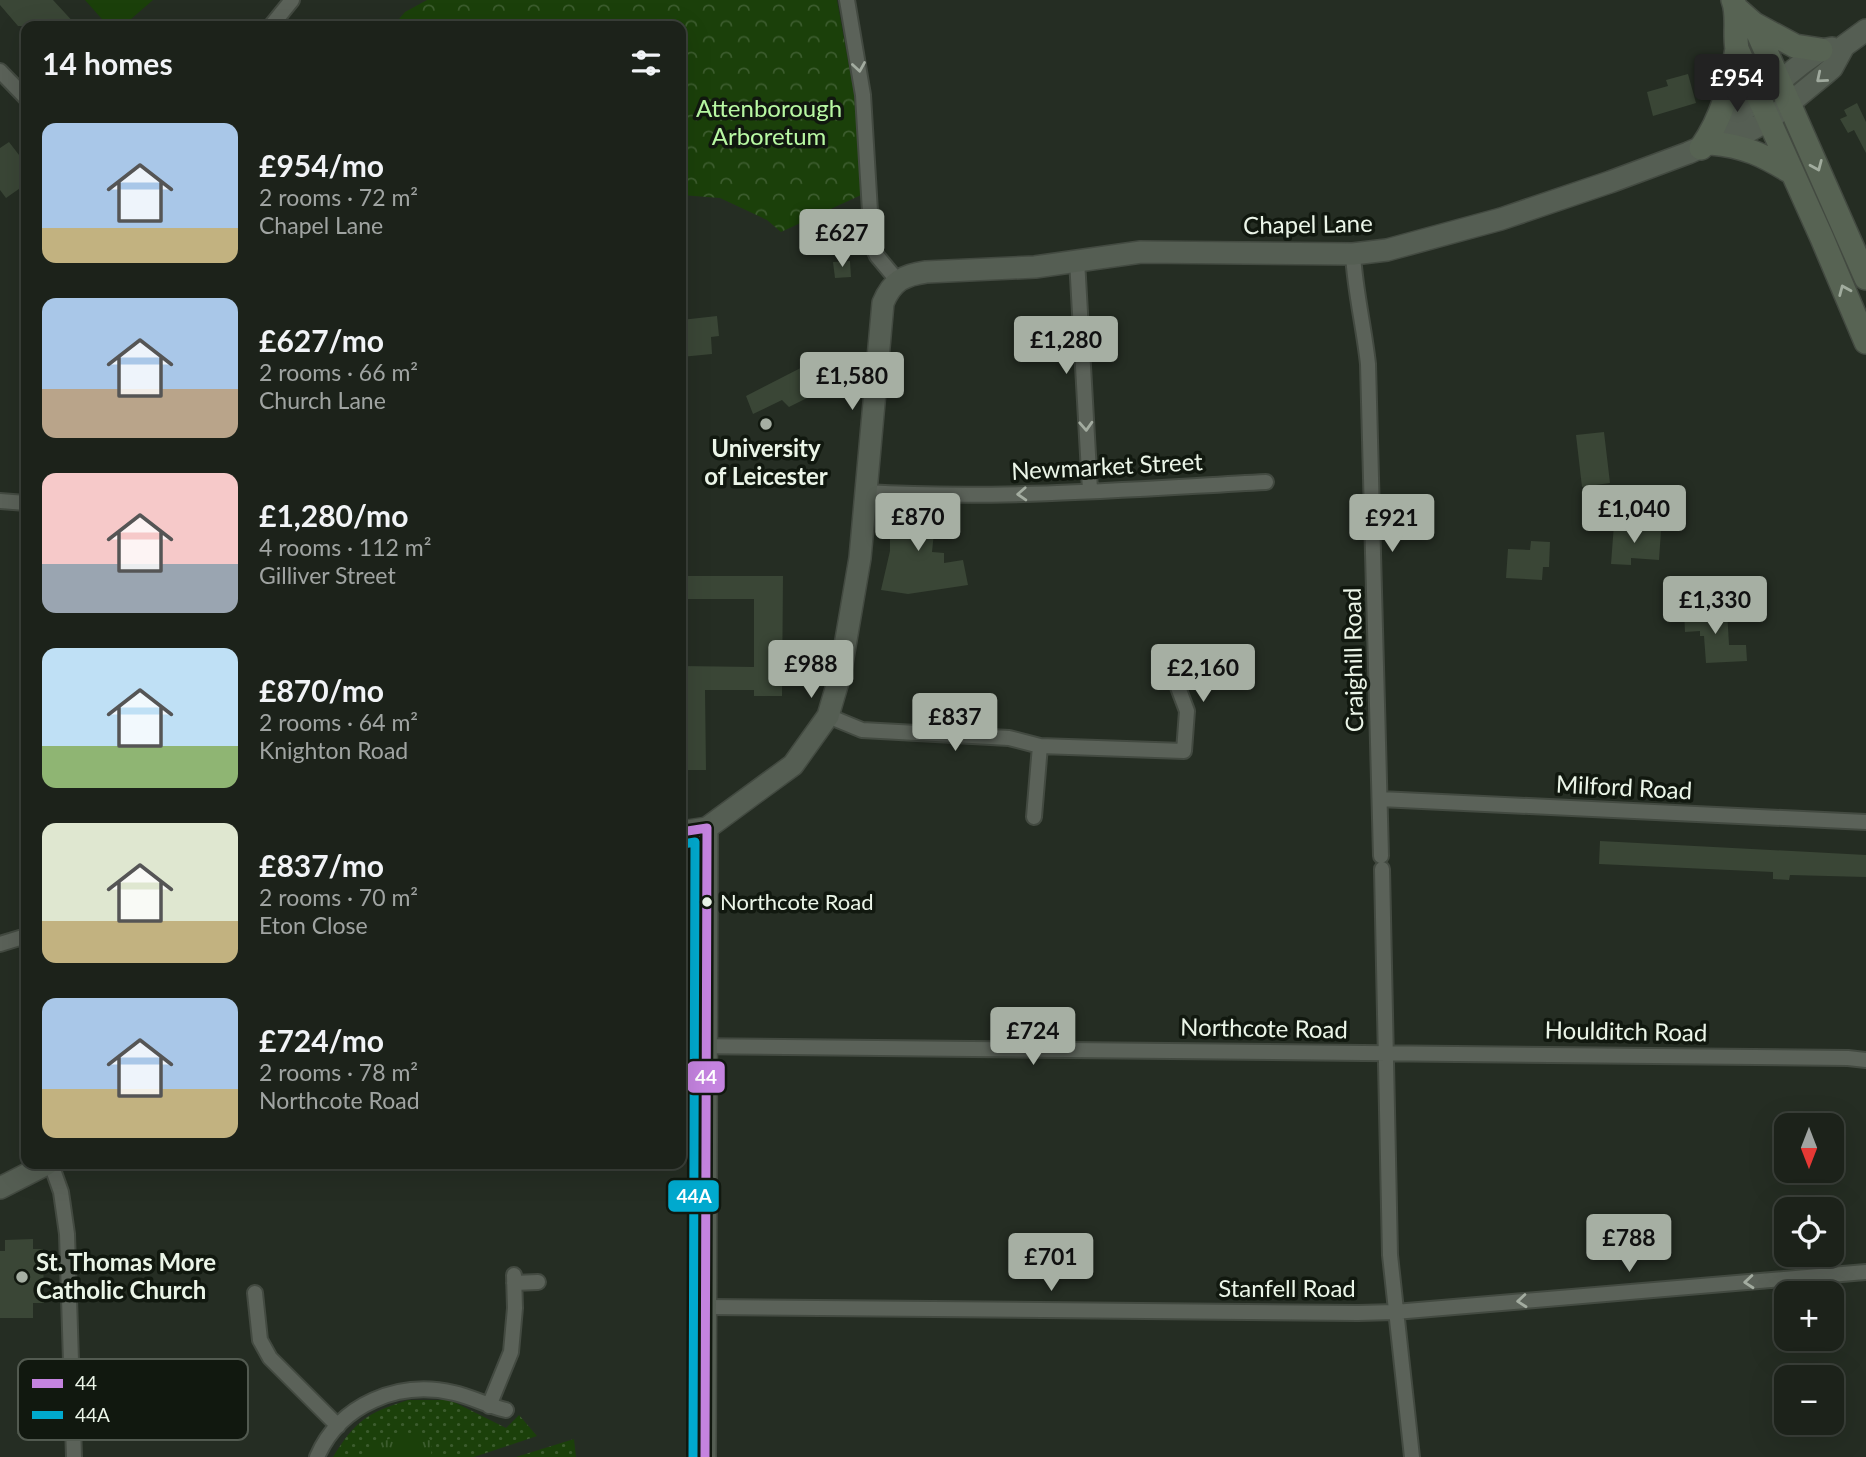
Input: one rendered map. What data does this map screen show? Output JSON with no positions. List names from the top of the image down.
{
  "streets": {
    "street": [
      "Chapel Lane",
      "Newmarket Street",
      "Craighill Road",
      "Milford Road",
      "Northcote Road",
      "Houlditch Road",
      "Stanfell Road"
    ]
  },
  "crossings": [
    ["Chapel Lane", "Craighill Road"],
    ["Craighill Road", "Milford Road"],
    ["Craighill Road", "Northcote Road"],
    ["Craighill Road", "Houlditch Road"],
    ["Craighill Road", "Stanfell Road"],
    ["Northcote Road", "Houlditch Road"]
  ],
  "one_way": ["Newmarket Street", "Stanfell Road"],
  "parks": ["Attenborough Arboretum"],
  "places": ["University of Leicester", "Northcote Road", "St. Thomas More Catholic Church"],
  "lines": ["transit line 44", "transit line 44A"],
  "legend": ["44", "44A"],
  "north": "bottom",
  "page": {
    "heading": "14 homes",
    "price": [
      "£954",
      "£627",
      "£1,280",
      "£1,580",
      "£1,040",
      "£870",
      "£921",
      "£1,330",
      "£988",
      "£2,160",
      "£837",
      "£724",
      "£788",
      "£701"
    ],
    "list": [
      {
        "name": "£954/mo",
        "note": "2 rooms · 72 m² · Chapel Lane"
      },
      {
        "name": "£627/mo",
        "note": "2 rooms · 66 m² · Church Lane"
      },
      {
        "name": "£1,280/mo",
        "note": "4 rooms · 112 m² · Gilliver Street"
      },
      {
        "name": "£870/mo",
        "note": "2 rooms · 64 m² · Knighton Road"
      },
      {
        "name": "£837/mo",
        "note": "2 rooms · 70 m² · Eton Close"
      },
      {
        "name": "£724/mo",
        "note": "2 rooms · 78 m² · Northcote Road"
      }
    ],
    "map_buttons": ["+", "−"]
  }
}
